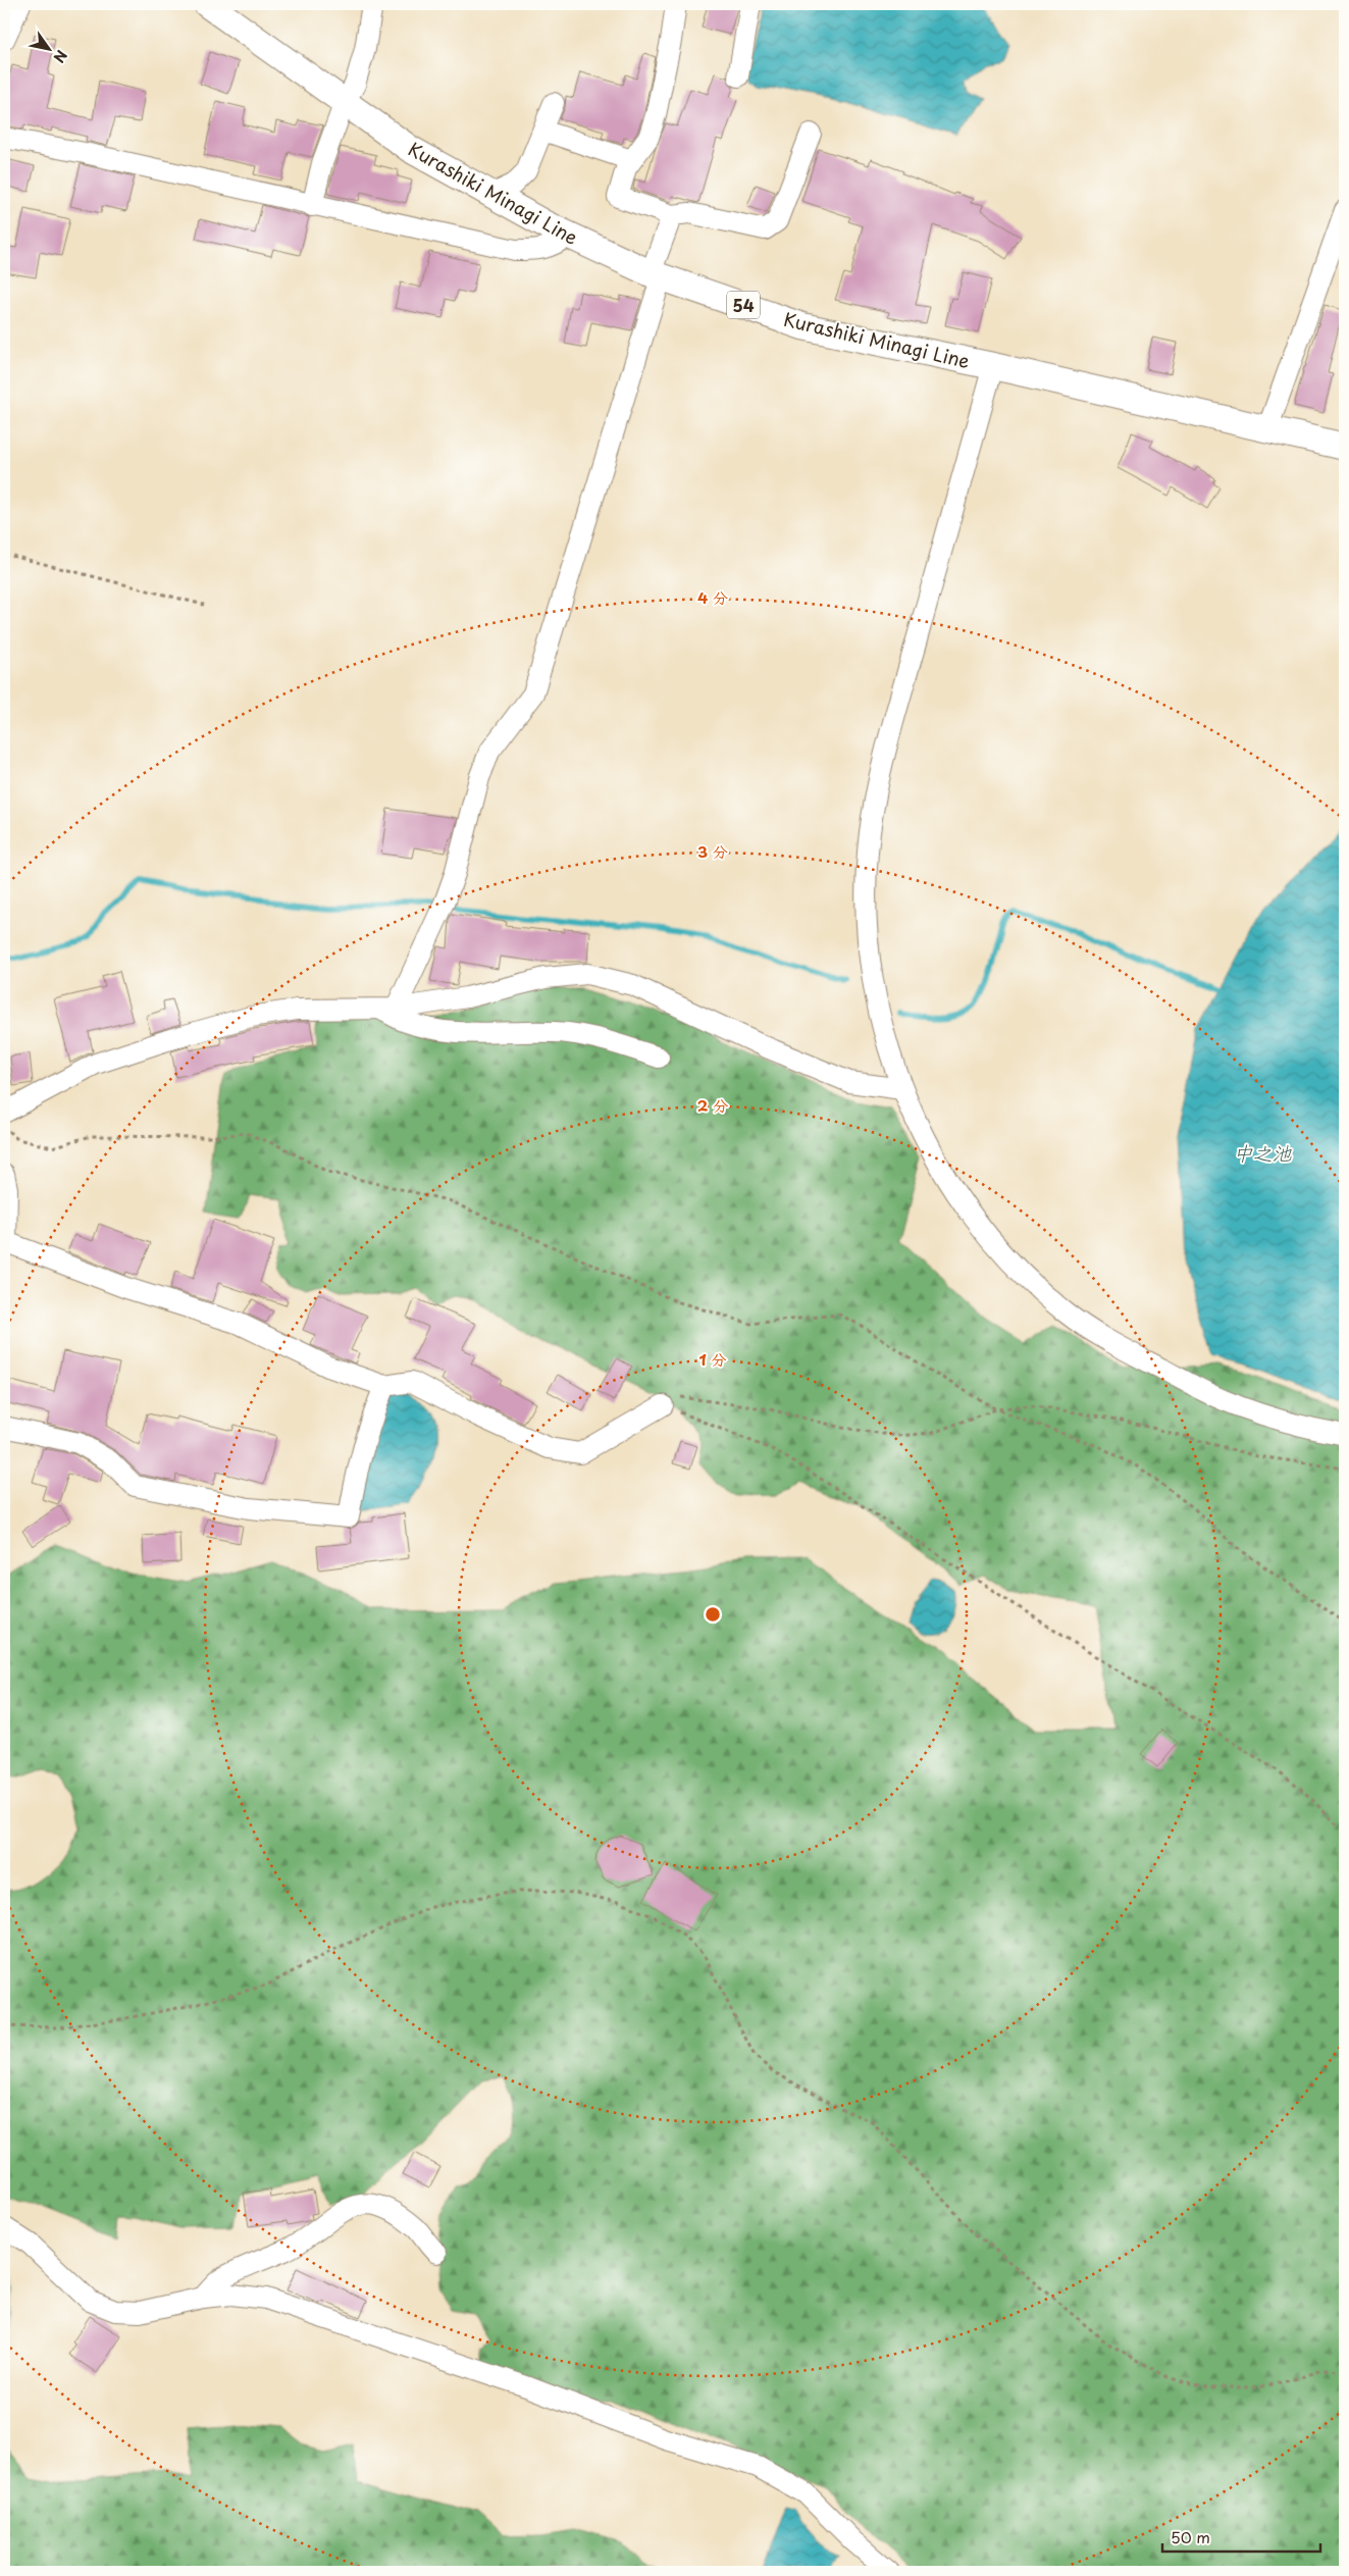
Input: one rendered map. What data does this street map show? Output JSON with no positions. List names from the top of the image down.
{
  "streets": {
    "main road": ["Kurashiki Minagi Line", "54"]
  },
  "water": ["中之池"],
  "scale_bar": "50 m",
  "north": "bottom right",
  "rings": [
    "4 分",
    "3 分",
    "2 分",
    "1 分"
  ]
}
